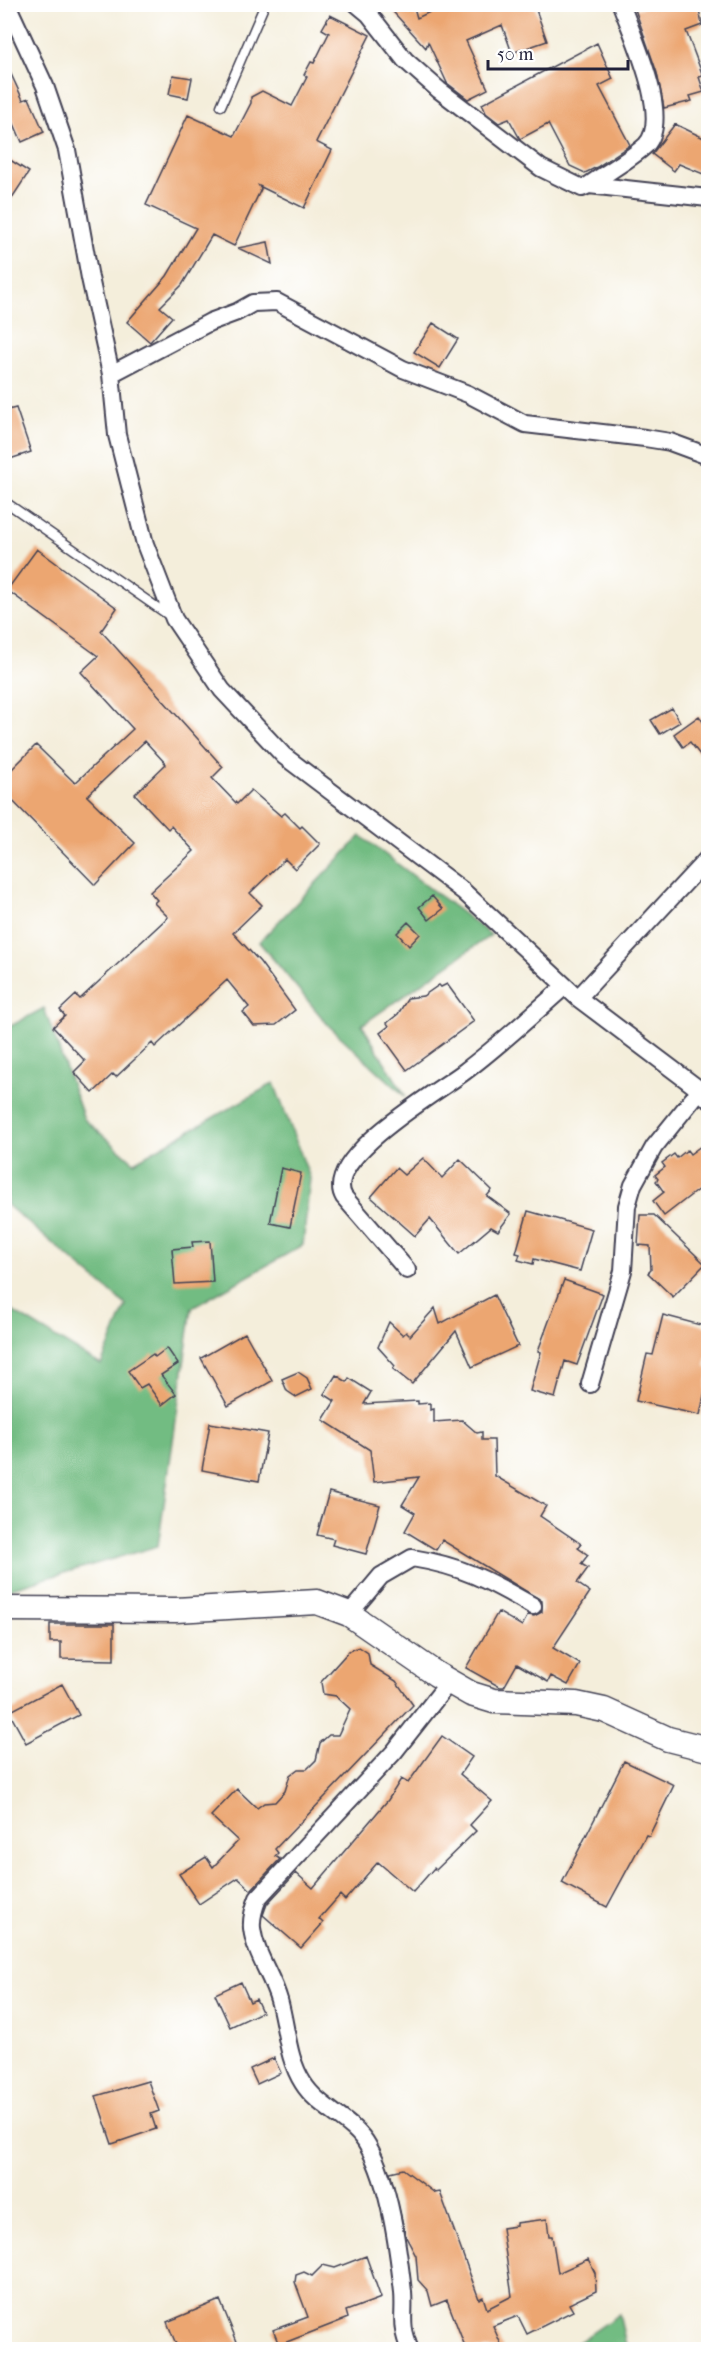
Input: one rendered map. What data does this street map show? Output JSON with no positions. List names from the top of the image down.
{
  "scale_bar": "50 m"
}
